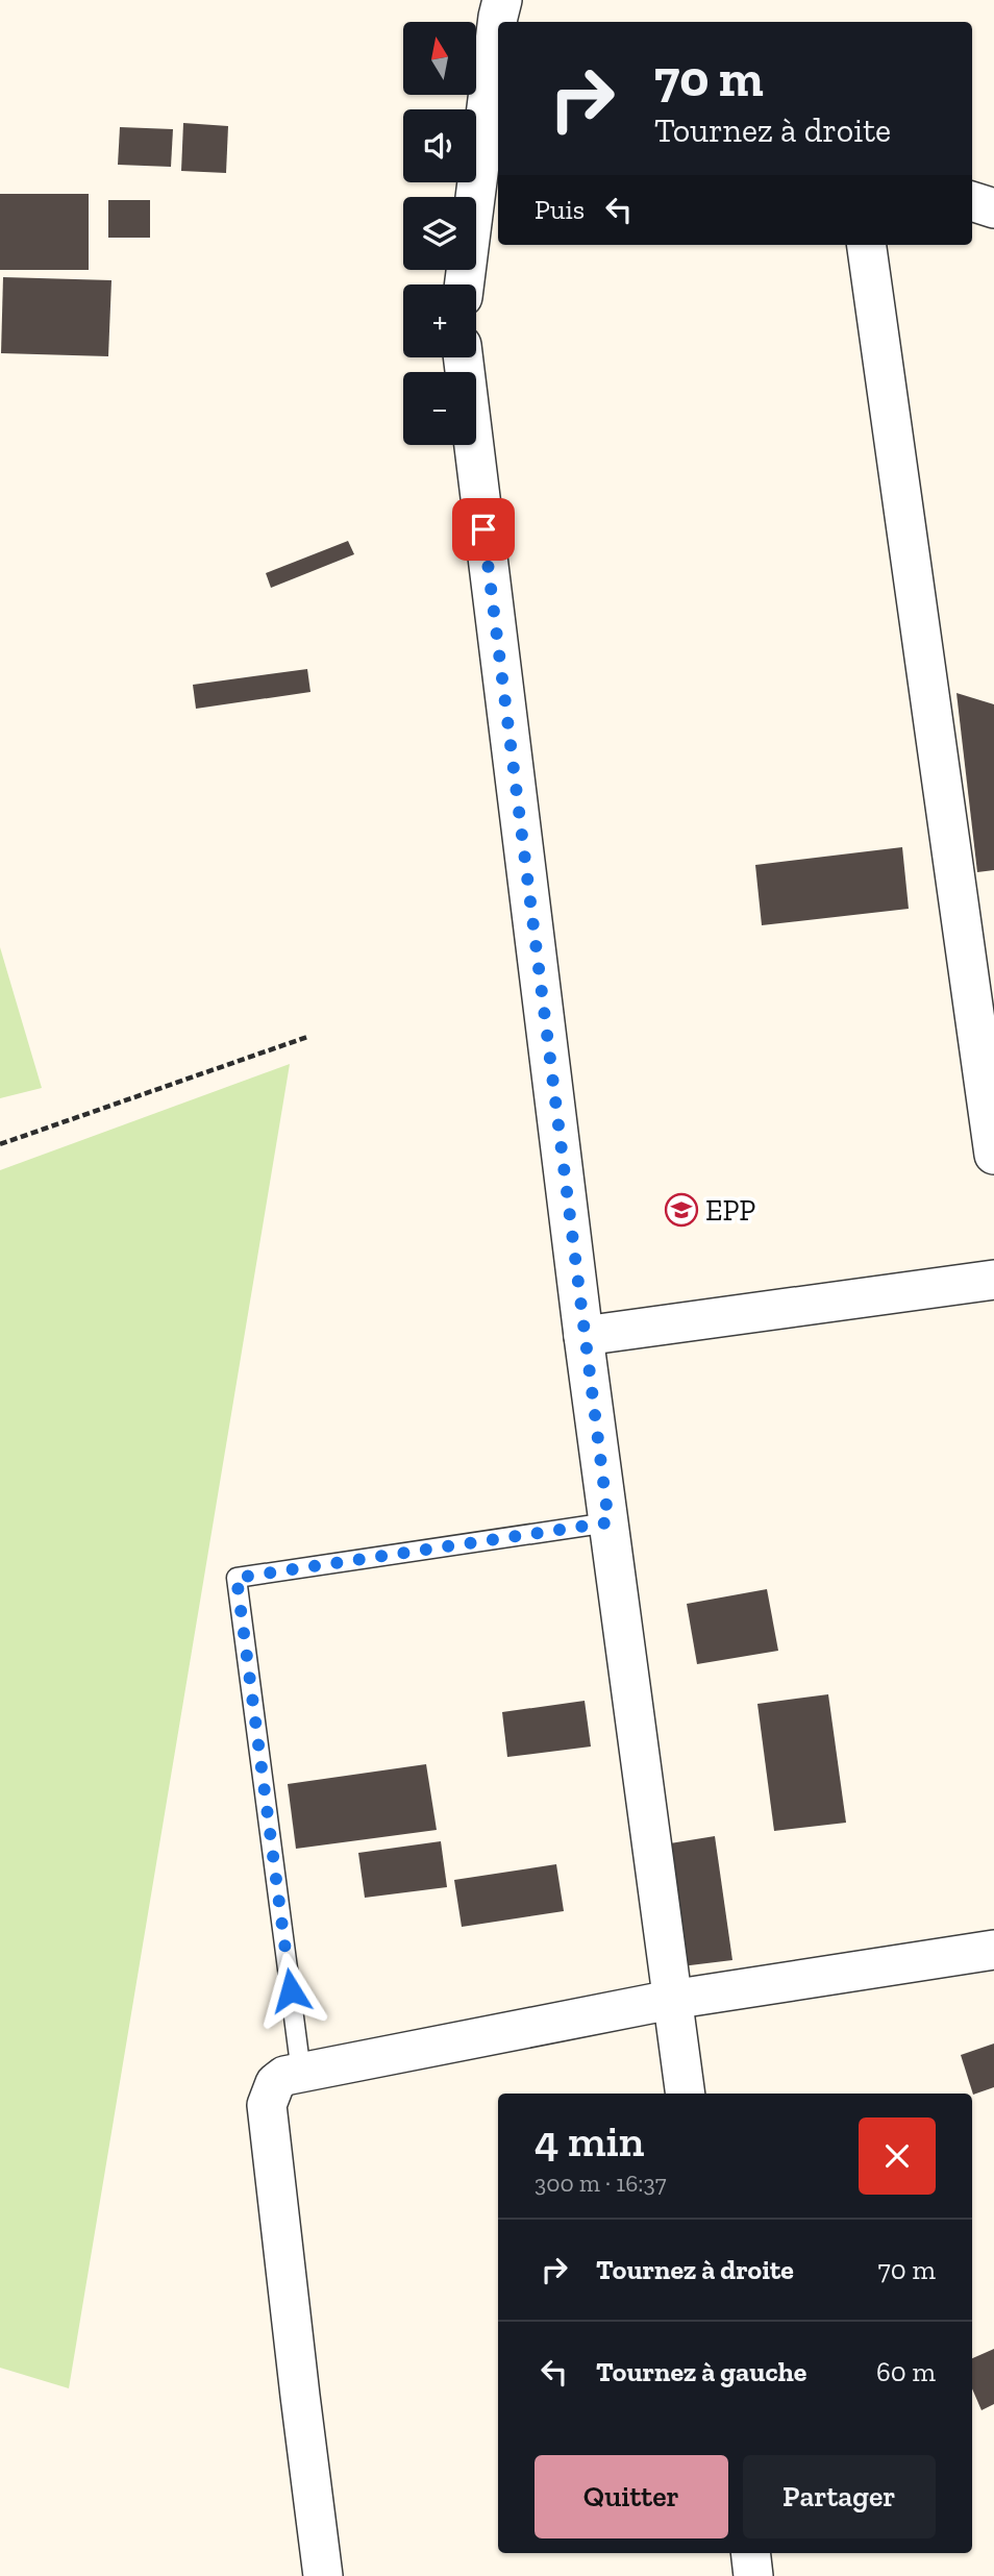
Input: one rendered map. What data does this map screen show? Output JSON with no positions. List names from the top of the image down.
{
  "places": {
    "school or university": ["EPP"]
  },
  "north": "top",
  "page": {
    "map_buttons": ["+", "−"],
    "turn": ["70 m", "Tournez à droite"],
    "then": "Puis",
    "heading": ["4 min", "300 m · 16:37"],
    "list": [
      {
        "name": "Tournez à droite",
        "value": "70 m"
      },
      {
        "name": "Tournez à gauche",
        "value": "60 m"
      }
    ],
    "buttons": ["Quitter", "Partager"]
  }
}
